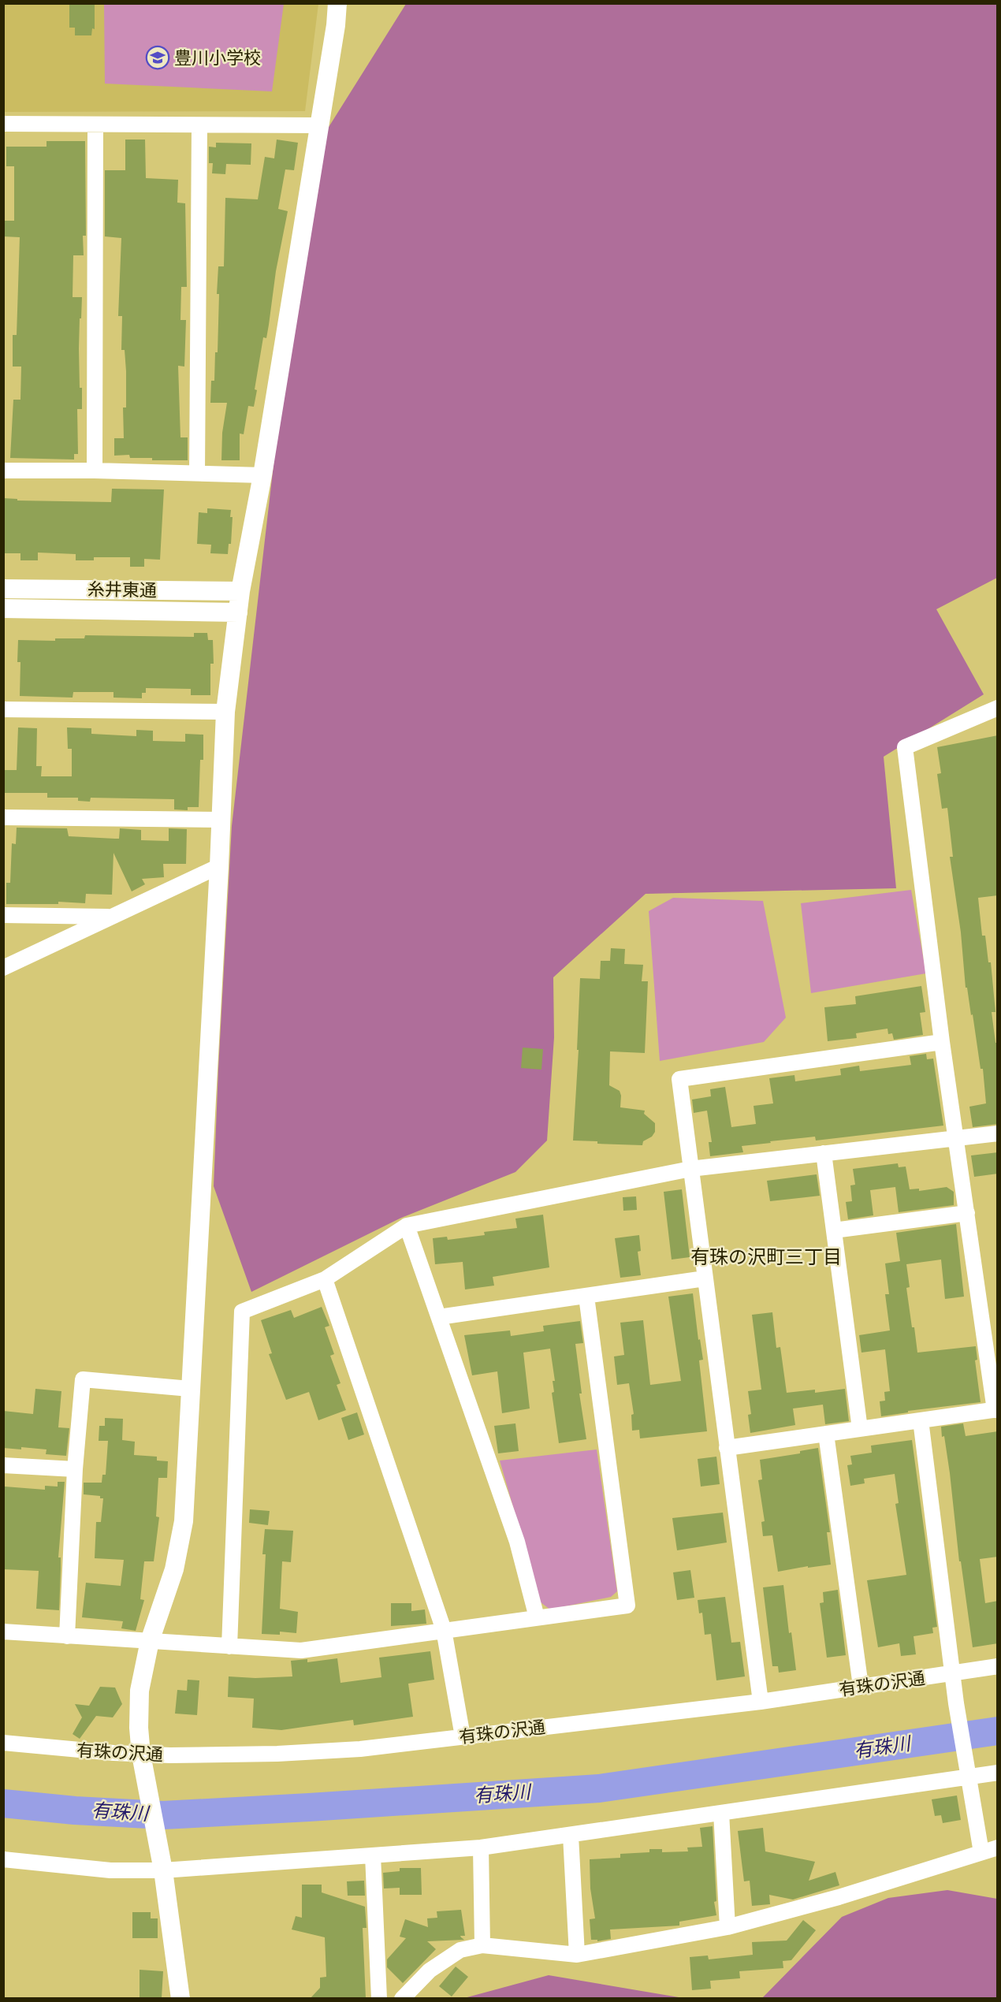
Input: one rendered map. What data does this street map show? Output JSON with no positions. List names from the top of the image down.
{
  "streets": {
    "street": ["糸井東通", "有珠の沢通"]
  },
  "districts": ["有珠の沢町三丁目"],
  "water": ["有珠川"],
  "places": {
    "school or university": ["豊川小学校"]
  }
}
